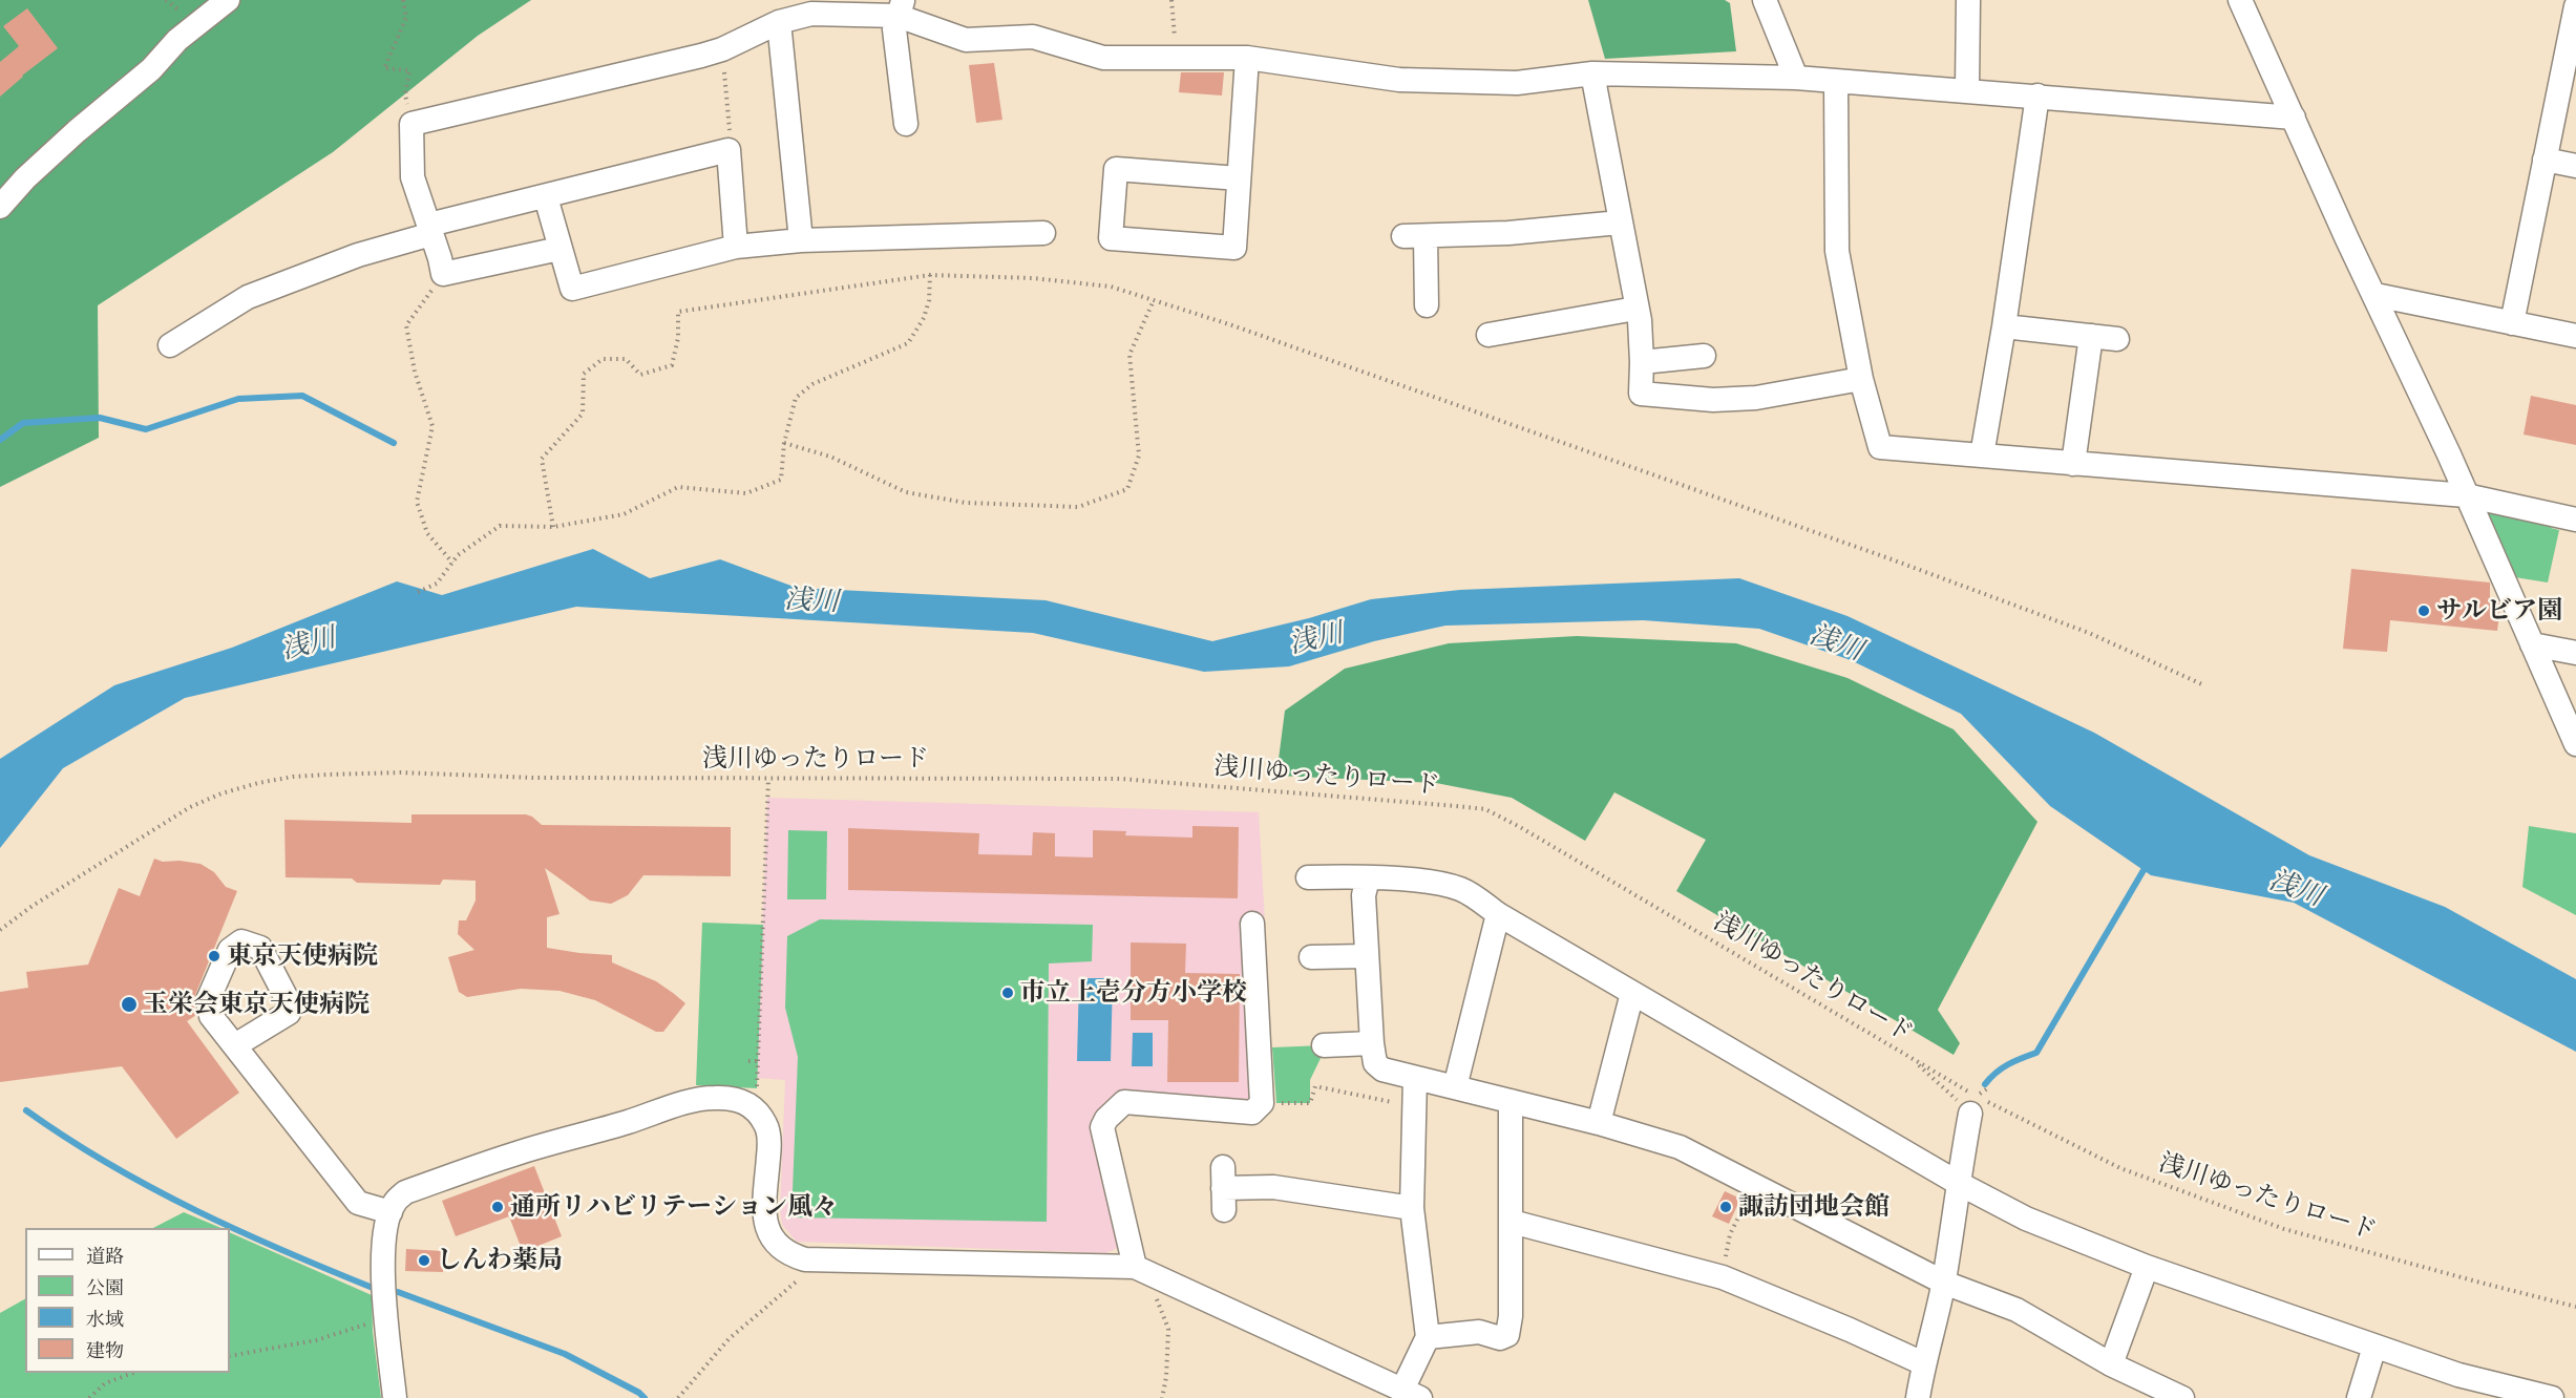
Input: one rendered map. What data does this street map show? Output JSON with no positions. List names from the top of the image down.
{
  "streets": {
    "path": ["浅川ゆったりロード"]
  },
  "water": ["浅川"],
  "places": [
    "サルビア園",
    "東京天使病院",
    "市立上壱分方小学校",
    "玉栄会東京天使病院",
    "通所リハビリテーション風々",
    "諏訪団地会館",
    "しんわ薬局"
  ],
  "legend": [
    "道路",
    "公園",
    "水域",
    "建物"
  ]
}
